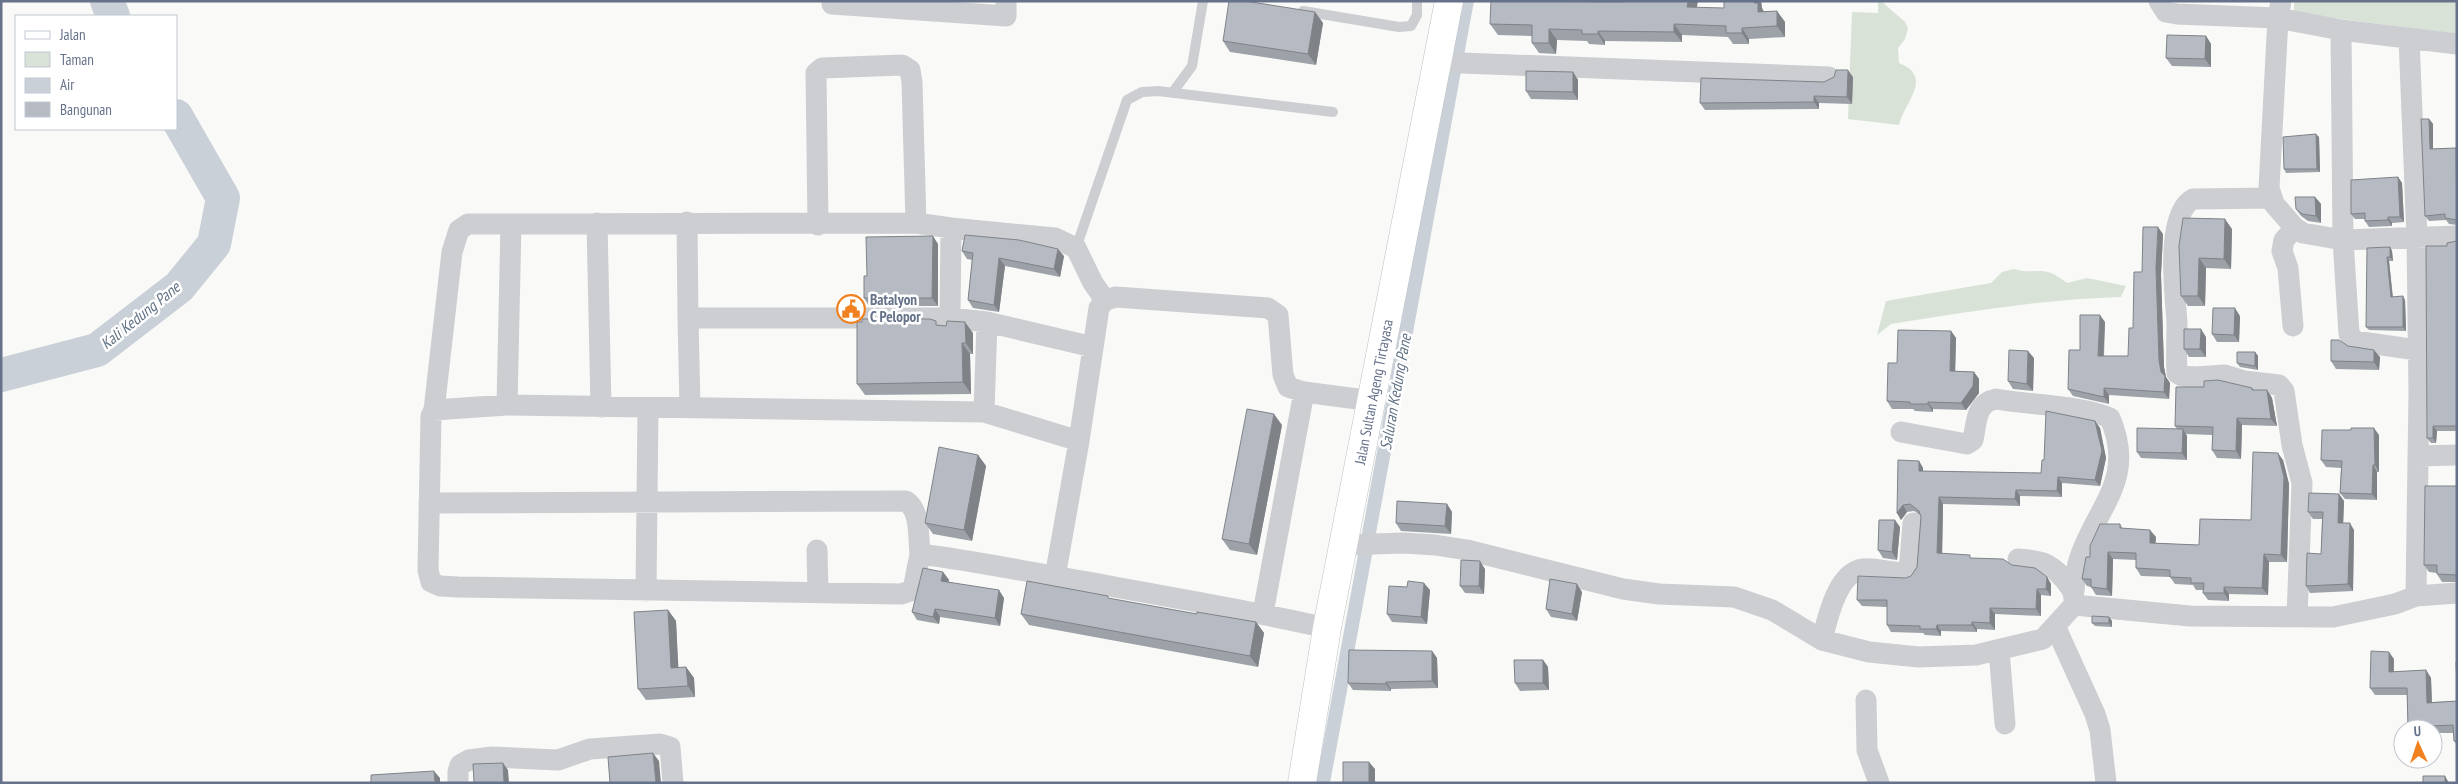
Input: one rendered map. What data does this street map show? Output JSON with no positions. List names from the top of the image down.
{
  "streets": {
    "main road": ["Jalan Sultan Ageng Tirtayasa"]
  },
  "water": ["Kali Kedung Pane", "Saluran Kedung Pane"],
  "places": {
    "public building": ["Batalyon C Pelopor"]
  },
  "legend": [
    "Jalan",
    "Taman",
    "Air",
    "Bangunan"
  ],
  "north": "top"
}
